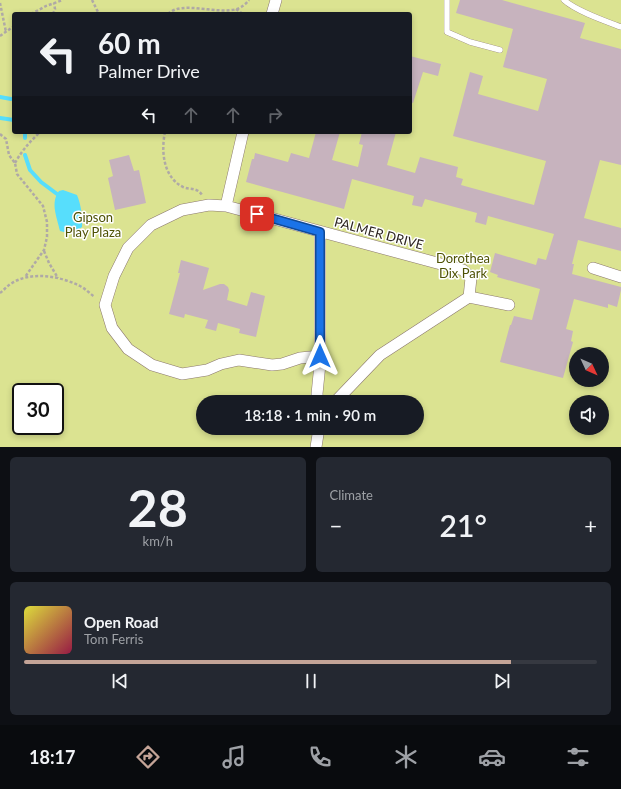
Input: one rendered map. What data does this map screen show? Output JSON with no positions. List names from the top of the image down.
{
  "streets": {
    "street": ["PALMER DRIVE"]
  },
  "parks": ["Gipson Play Plaza", "Dorothea Dix Park"],
  "north": "bottom right",
  "page": {
    "turn": ["60 m", "Palmer Drive"],
    "limit": "30",
    "trip": "18:18 · 1 min · 90 m",
    "tile": [
      ["28", "km/h"],
      "Climate"
    ],
    "heat": ["−", "21°", "+"],
    "song": ["Open Road", "Tom Ferris"],
    "tabs": "18:17"
  }
}
